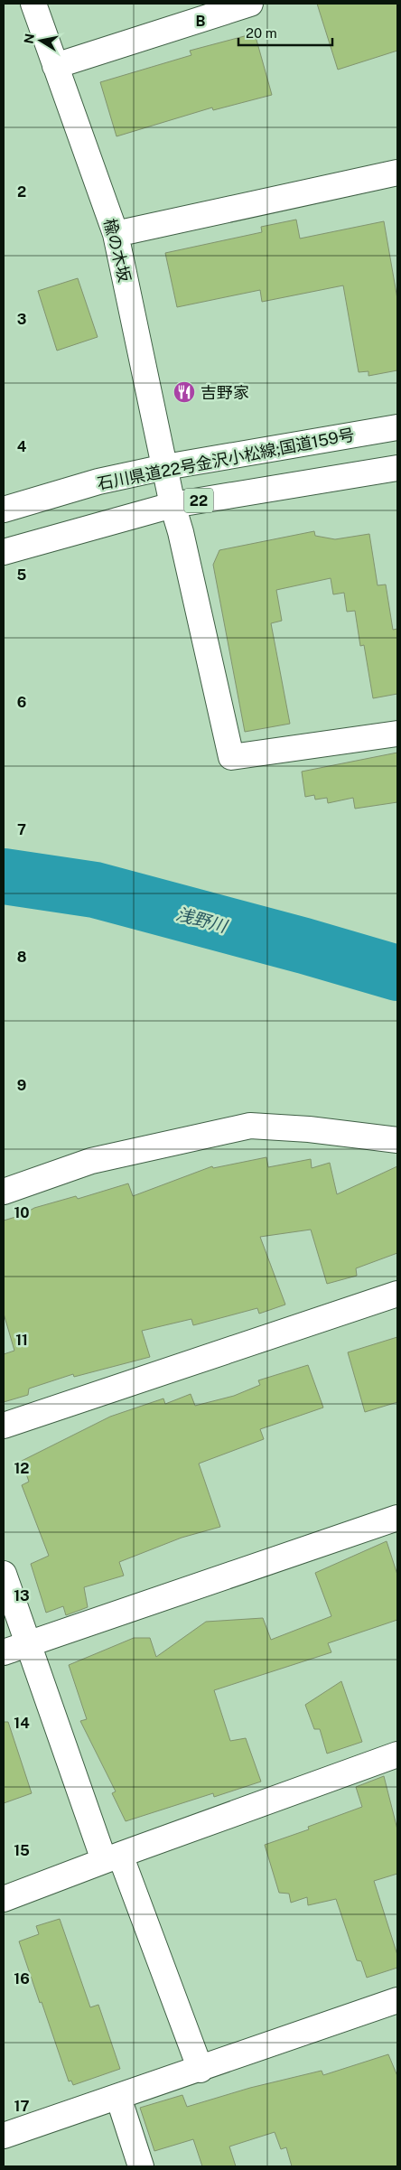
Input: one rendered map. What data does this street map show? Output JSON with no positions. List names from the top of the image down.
{
  "streets": {
    "street": ["楡の木坂", "石川県道22号金沢小松線;国道159号", "22"]
  },
  "crossings": [
    ["楡の木坂", "石川県道22号金沢小松線;国道159号"],
    ["楡の木坂", "22"]
  ],
  "water": ["浅野川"],
  "places": {
    "restaurant": ["吉野家"]
  },
  "scale_bar": "20 m",
  "north": "left",
  "grid": {
    "columns": ["B"],
    "rows": [
      "2",
      "3",
      "4",
      "5",
      "6",
      "7",
      "8",
      "9",
      "10",
      "11",
      "12",
      "13",
      "14",
      "15",
      "16",
      "17"
    ]
  }
}
